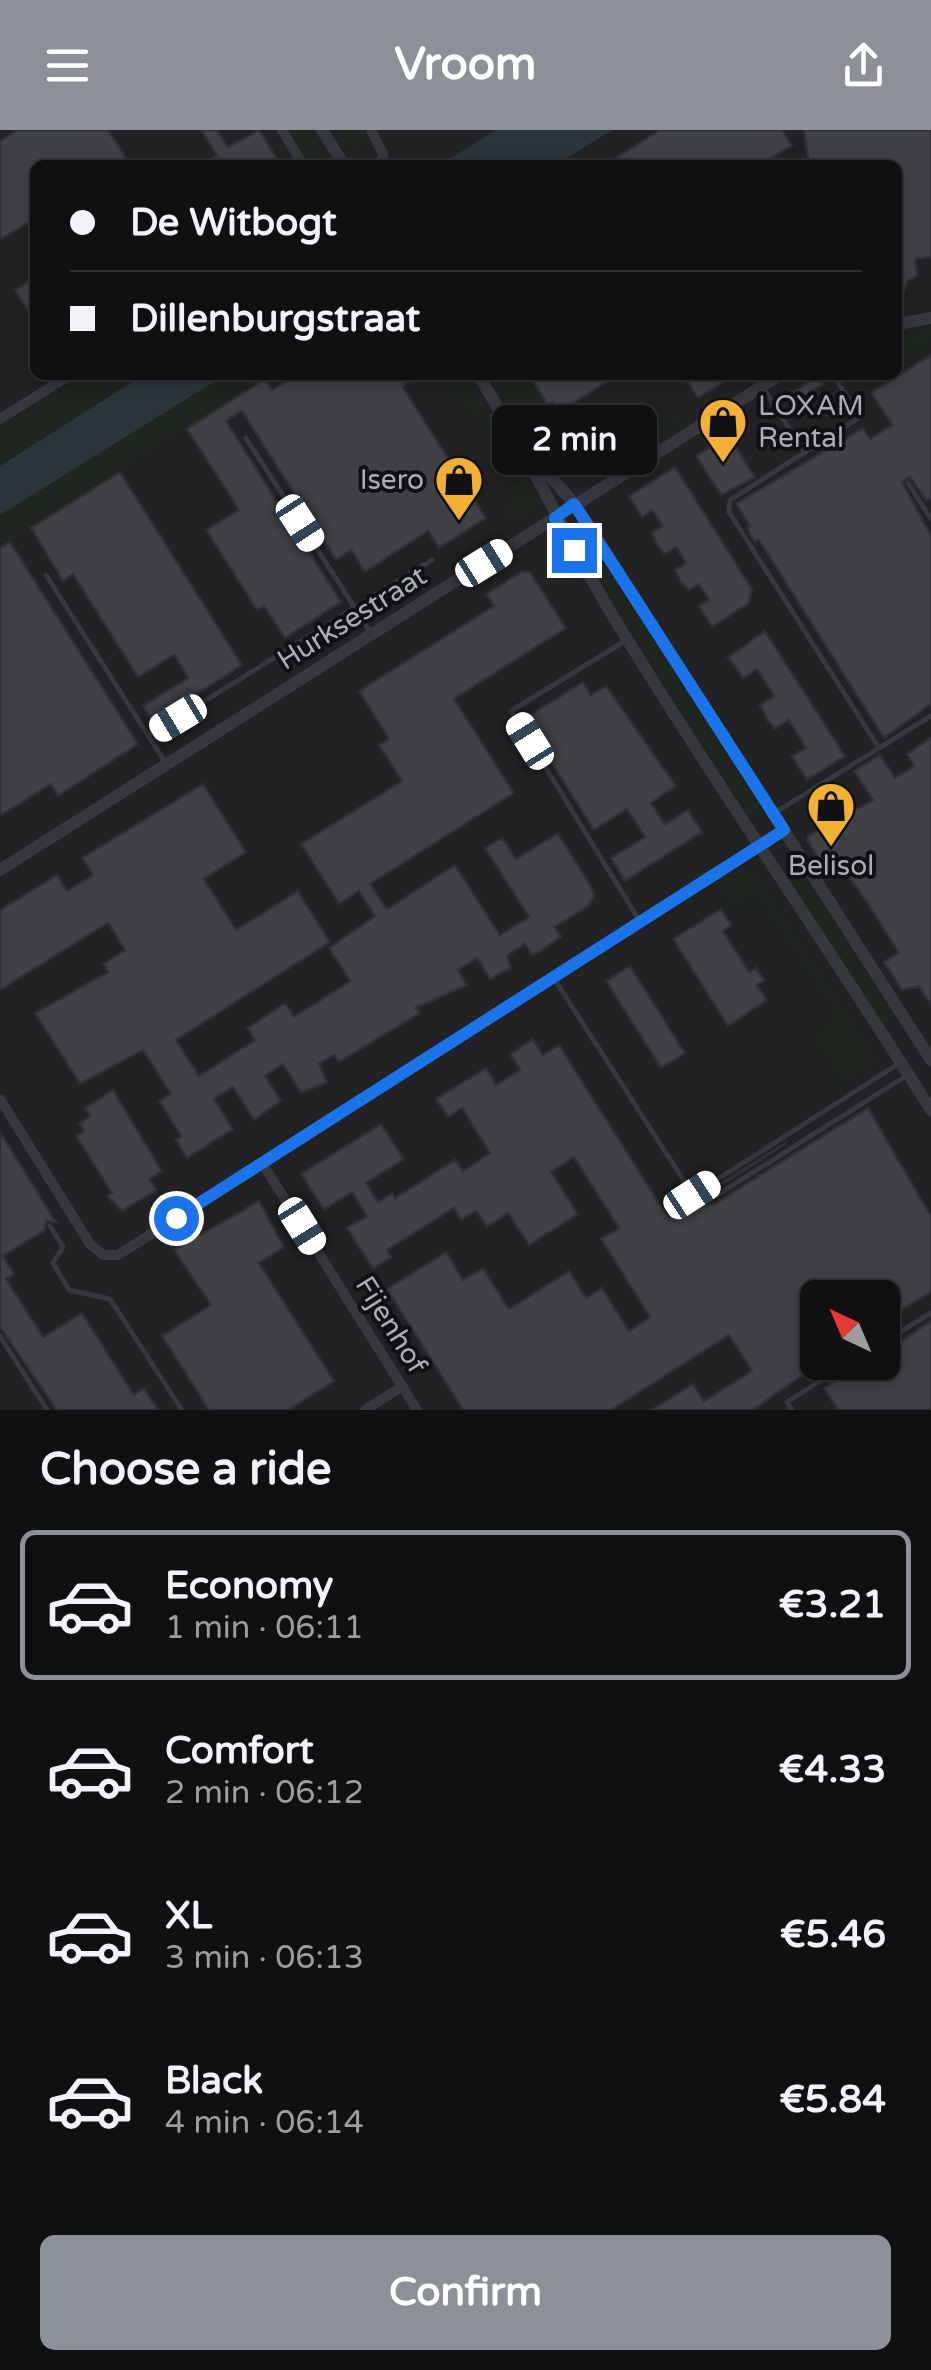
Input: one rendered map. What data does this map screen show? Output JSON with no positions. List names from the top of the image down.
{
  "streets": {
    "street": ["Hurksestraat", "Fijenhof"]
  },
  "places": {
    "shop": ["LOXAM Rental", "Isero", "Belisol"]
  },
  "north": "top left",
  "page": {
    "header": "Vroom",
    "banner": ["De Witbogt", "Dillenburgstraat"],
    "bubble": "2 min",
    "heading": "Choose a ride",
    "list": [
      {
        "name": "Economy",
        "note": "1 min · 06:11",
        "value": "€3.21"
      },
      {
        "name": "Comfort",
        "note": "2 min · 06:12",
        "value": "€4.33"
      },
      {
        "name": "XL",
        "note": "3 min · 06:13",
        "value": "€5.46"
      },
      {
        "name": "Black",
        "note": "4 min · 06:14",
        "value": "€5.84"
      }
    ],
    "buttons": "Confirm"
  }
}
